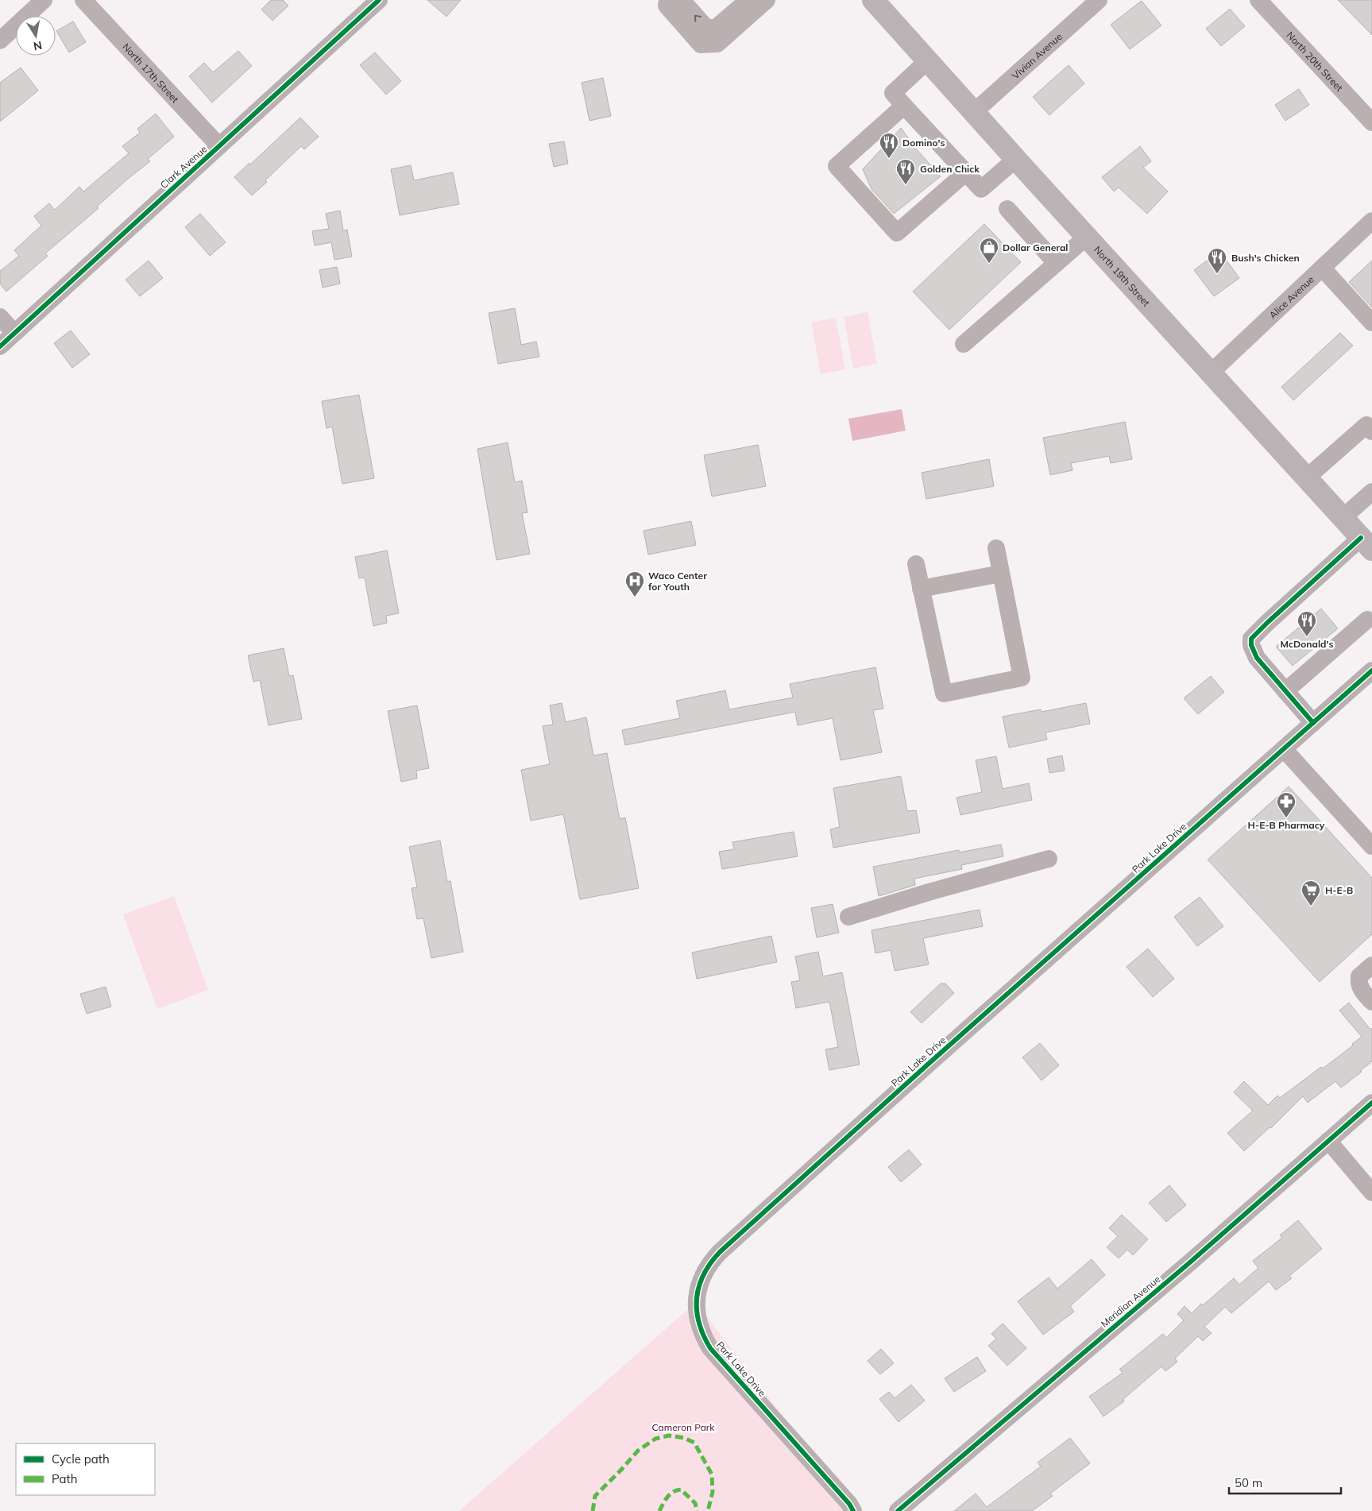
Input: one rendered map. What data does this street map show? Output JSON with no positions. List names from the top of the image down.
{
  "streets": {
    "main road": ["North 19th Street"],
    "street": [
      "Vivian Avenue",
      "North 20th Street",
      "North 17th Street",
      "Clark Avenue",
      "Alice Avenue",
      "Park Lake Drive",
      "Meridian Avenue"
    ]
  },
  "crossings": [
    ["Vivian Avenue", "North 19th Street"],
    ["North 17th Street", "Clark Avenue"],
    ["North 19th Street", "Alice Avenue"]
  ],
  "parks": ["Cameron Park"],
  "places": {
    "restaurant": [
      "Domino's",
      "Golden Chick",
      "Bush's Chicken",
      "McDonald's"
    ],
    "shop": ["Dollar General"],
    "hospital": ["Waco Center for Youth"],
    "pharmacy": ["H-E-B Pharmacy"],
    "supermarket": ["H-E-B"]
  },
  "legend": ["Cycle path", "Path"],
  "scale_bar": "50 m",
  "north": "bottom"
}
